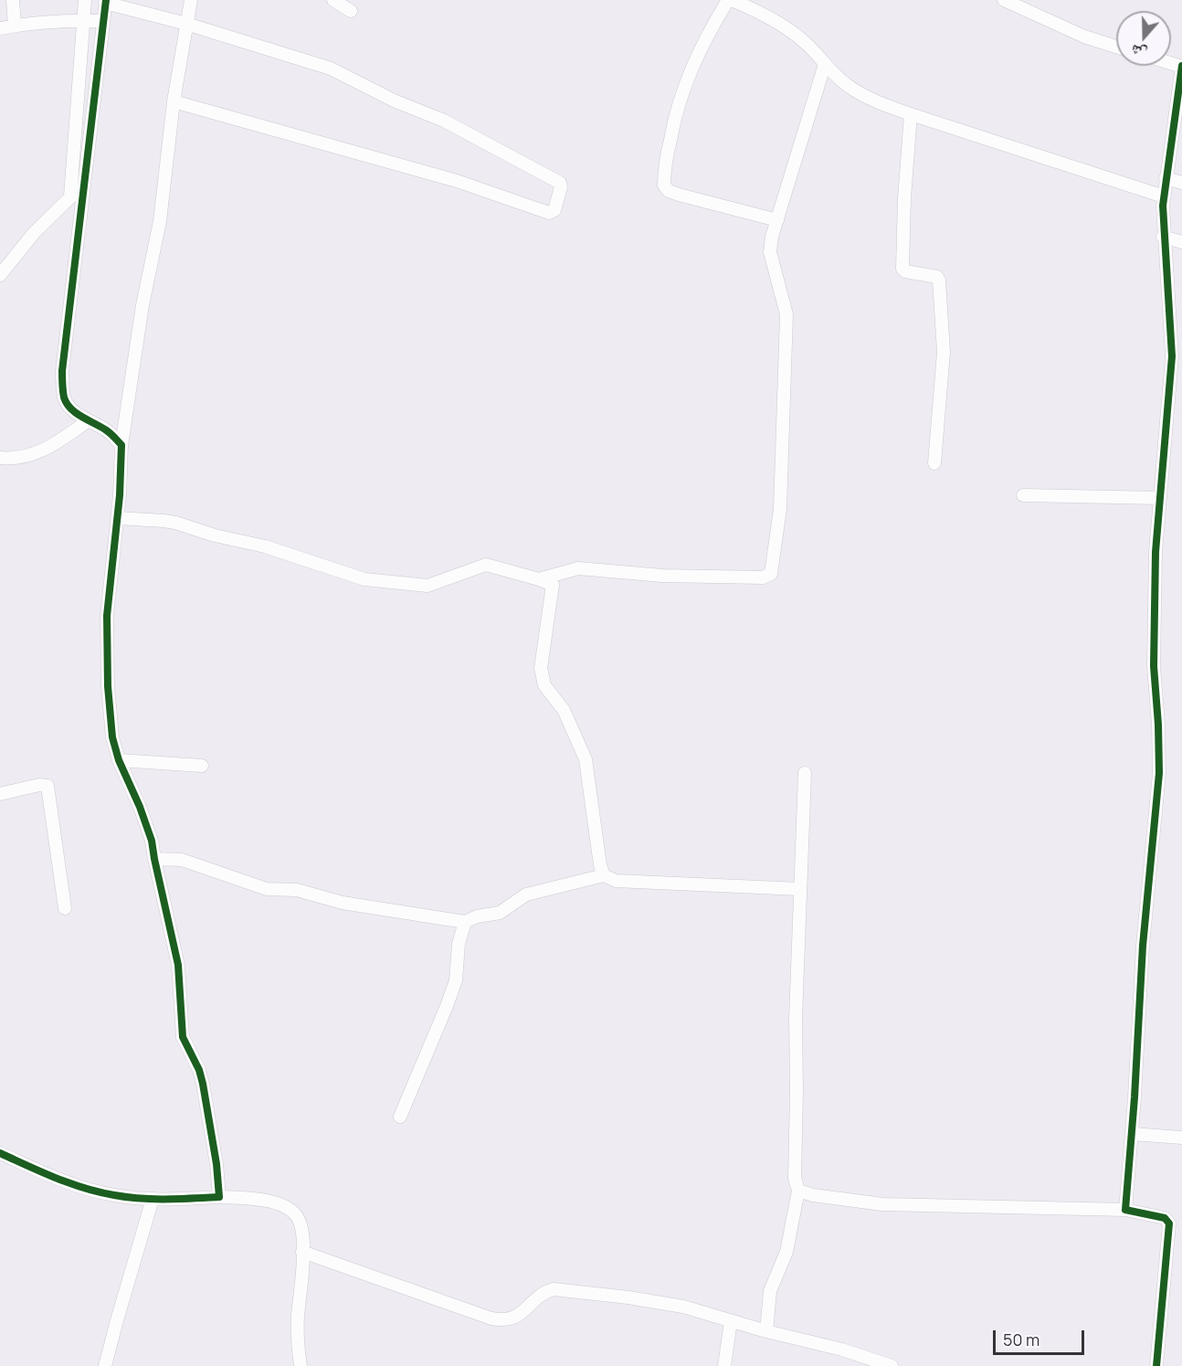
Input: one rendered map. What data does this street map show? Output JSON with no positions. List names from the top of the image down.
{
  "scale_bar": "50 m",
  "north": "bottom"
}
